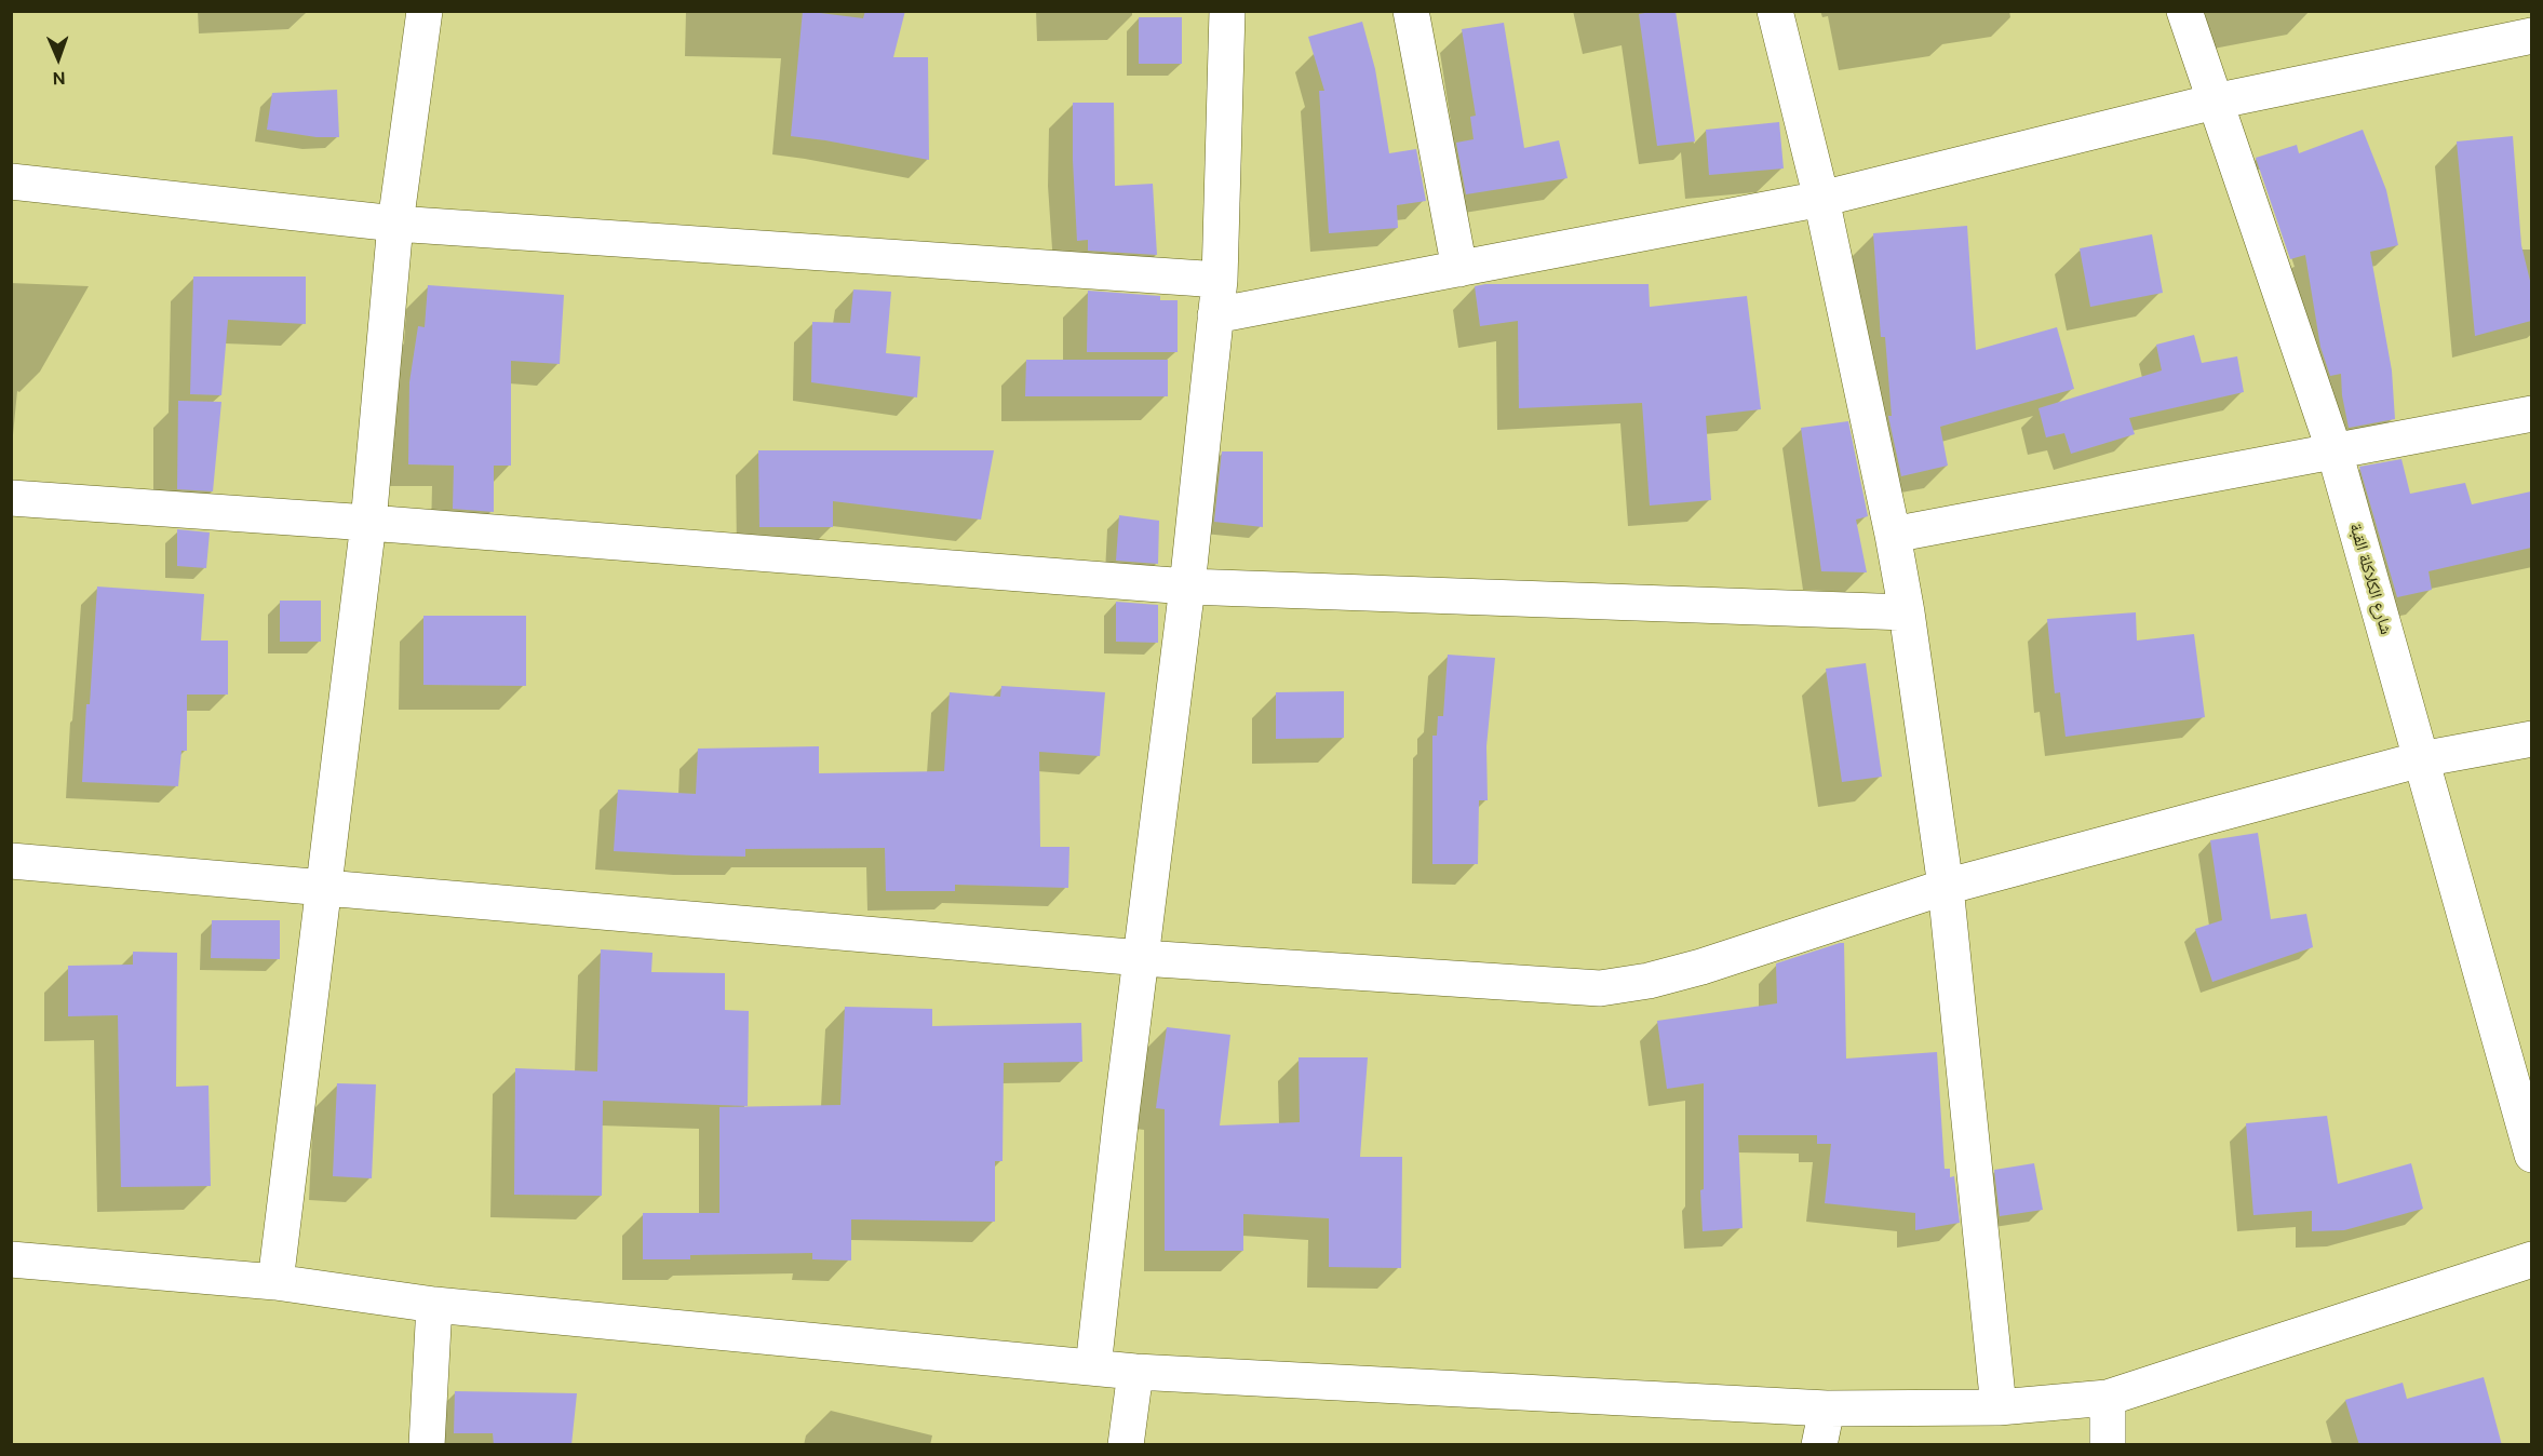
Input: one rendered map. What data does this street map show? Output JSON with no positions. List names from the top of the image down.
{
  "streets": {
    "street": ["شارع الكلاكلة القبة"]
  },
  "north": "bottom"
}
